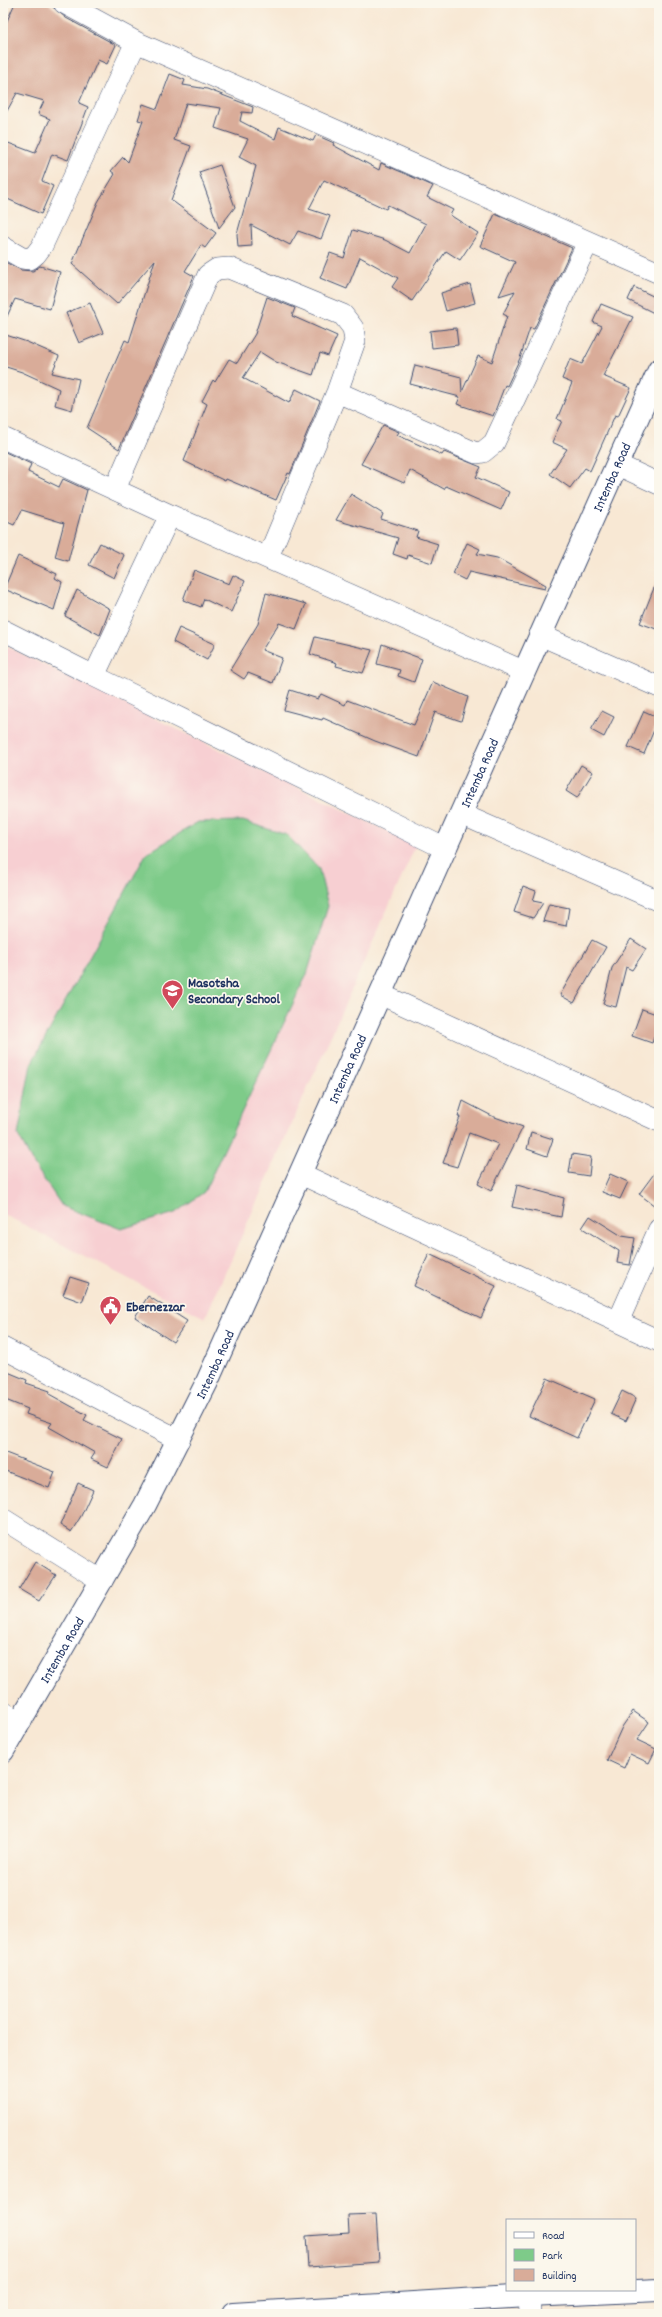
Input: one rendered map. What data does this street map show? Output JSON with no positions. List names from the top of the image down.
{
  "streets": {
    "street": ["Intemba Road"]
  },
  "places": {
    "school or university": ["Masotsha Secondary School"],
    "public building": ["Ebernezzar"]
  },
  "legend": ["Road", "Park", "Building"]
}
